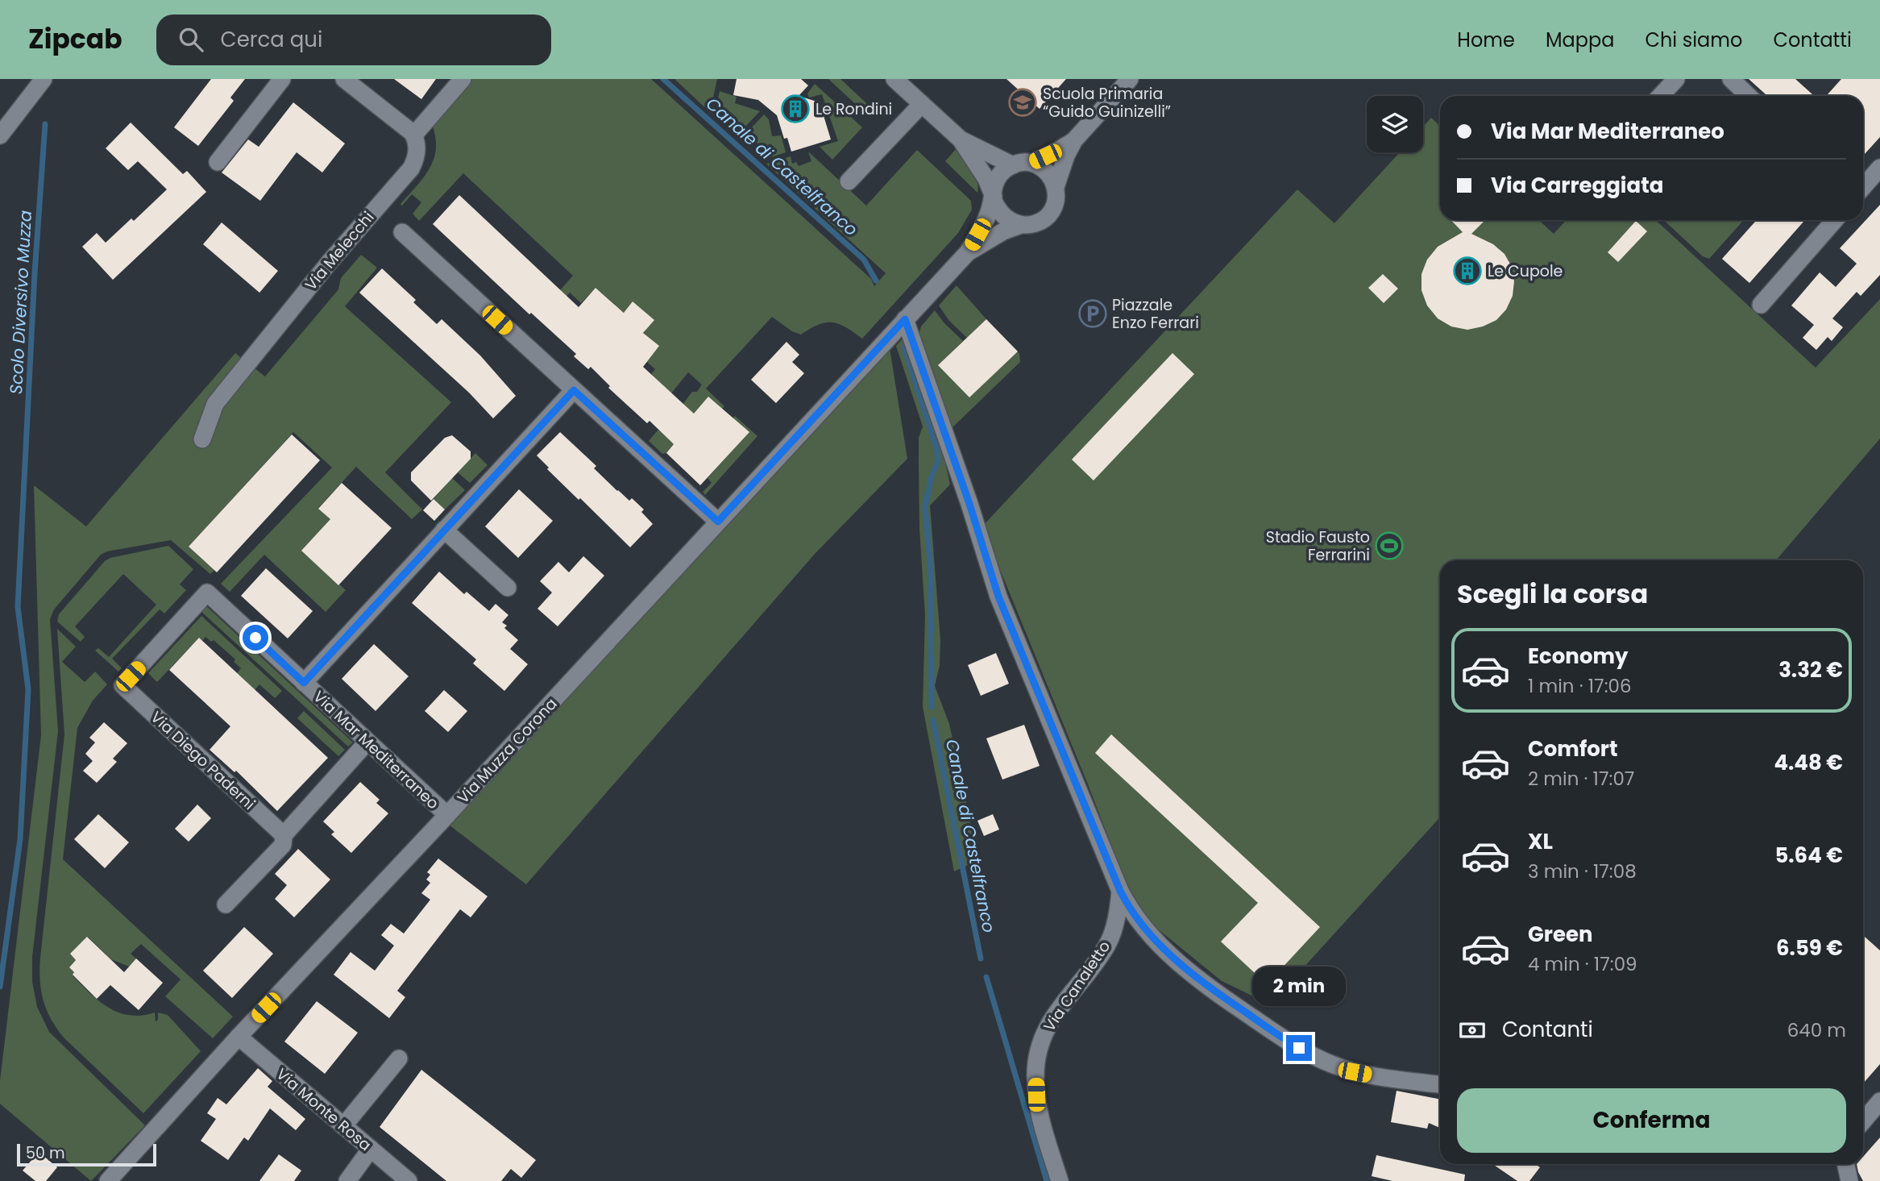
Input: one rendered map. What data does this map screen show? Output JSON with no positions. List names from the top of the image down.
{
  "streets": {
    "street": [
      "Via Melecchi",
      "Via Mar Mediterraneo",
      "Via Muzza Corona",
      "Via Diego Paderni",
      "Via Canaletto",
      "Via Monte Rosa"
    ]
  },
  "crossings": [
    ["Via Mar Mediterraneo", "Via Muzza Corona"],
    ["Via Mar Mediterraneo", "Via Diego Paderni"],
    ["Via Muzza Corona", "Via Monte Rosa"]
  ],
  "water": ["Canale di Castelfranco", "Scolo Diversivo Muzza"],
  "places": {
    "school or university": ["Scuola Primaria “Guido Guinizelli”"],
    "building": ["Le Rondini", "Le Cupole"],
    "parking": ["Piazzale Enzo Ferrari"],
    "sports": ["Stadio Fausto Ferrarini"]
  },
  "scale_bar": "50 m",
  "page": {
    "header": "Zipcab",
    "search": "Cerca qui",
    "nav": [
      "Home",
      "Mappa",
      "Chi siamo",
      "Contatti"
    ],
    "banner": ["Via Mar Mediterraneo", "Via Carreggiata"],
    "heading": "Scegli la corsa",
    "list": [
      {
        "name": "Economy",
        "note": "1 min · 17:06",
        "value": "3.32 €"
      },
      {
        "name": "Comfort",
        "note": "2 min · 17:07",
        "value": "4.48 €"
      },
      {
        "name": "XL",
        "note": "3 min · 17:08",
        "value": "5.64 €"
      },
      {
        "name": "Green",
        "note": "4 min · 17:09",
        "value": "6.59 €"
      }
    ],
    "bubble": "2 min",
    "pay": ["Contanti", "640 m"],
    "buttons": "Conferma",
    "scale": "50 m"
  }
}
